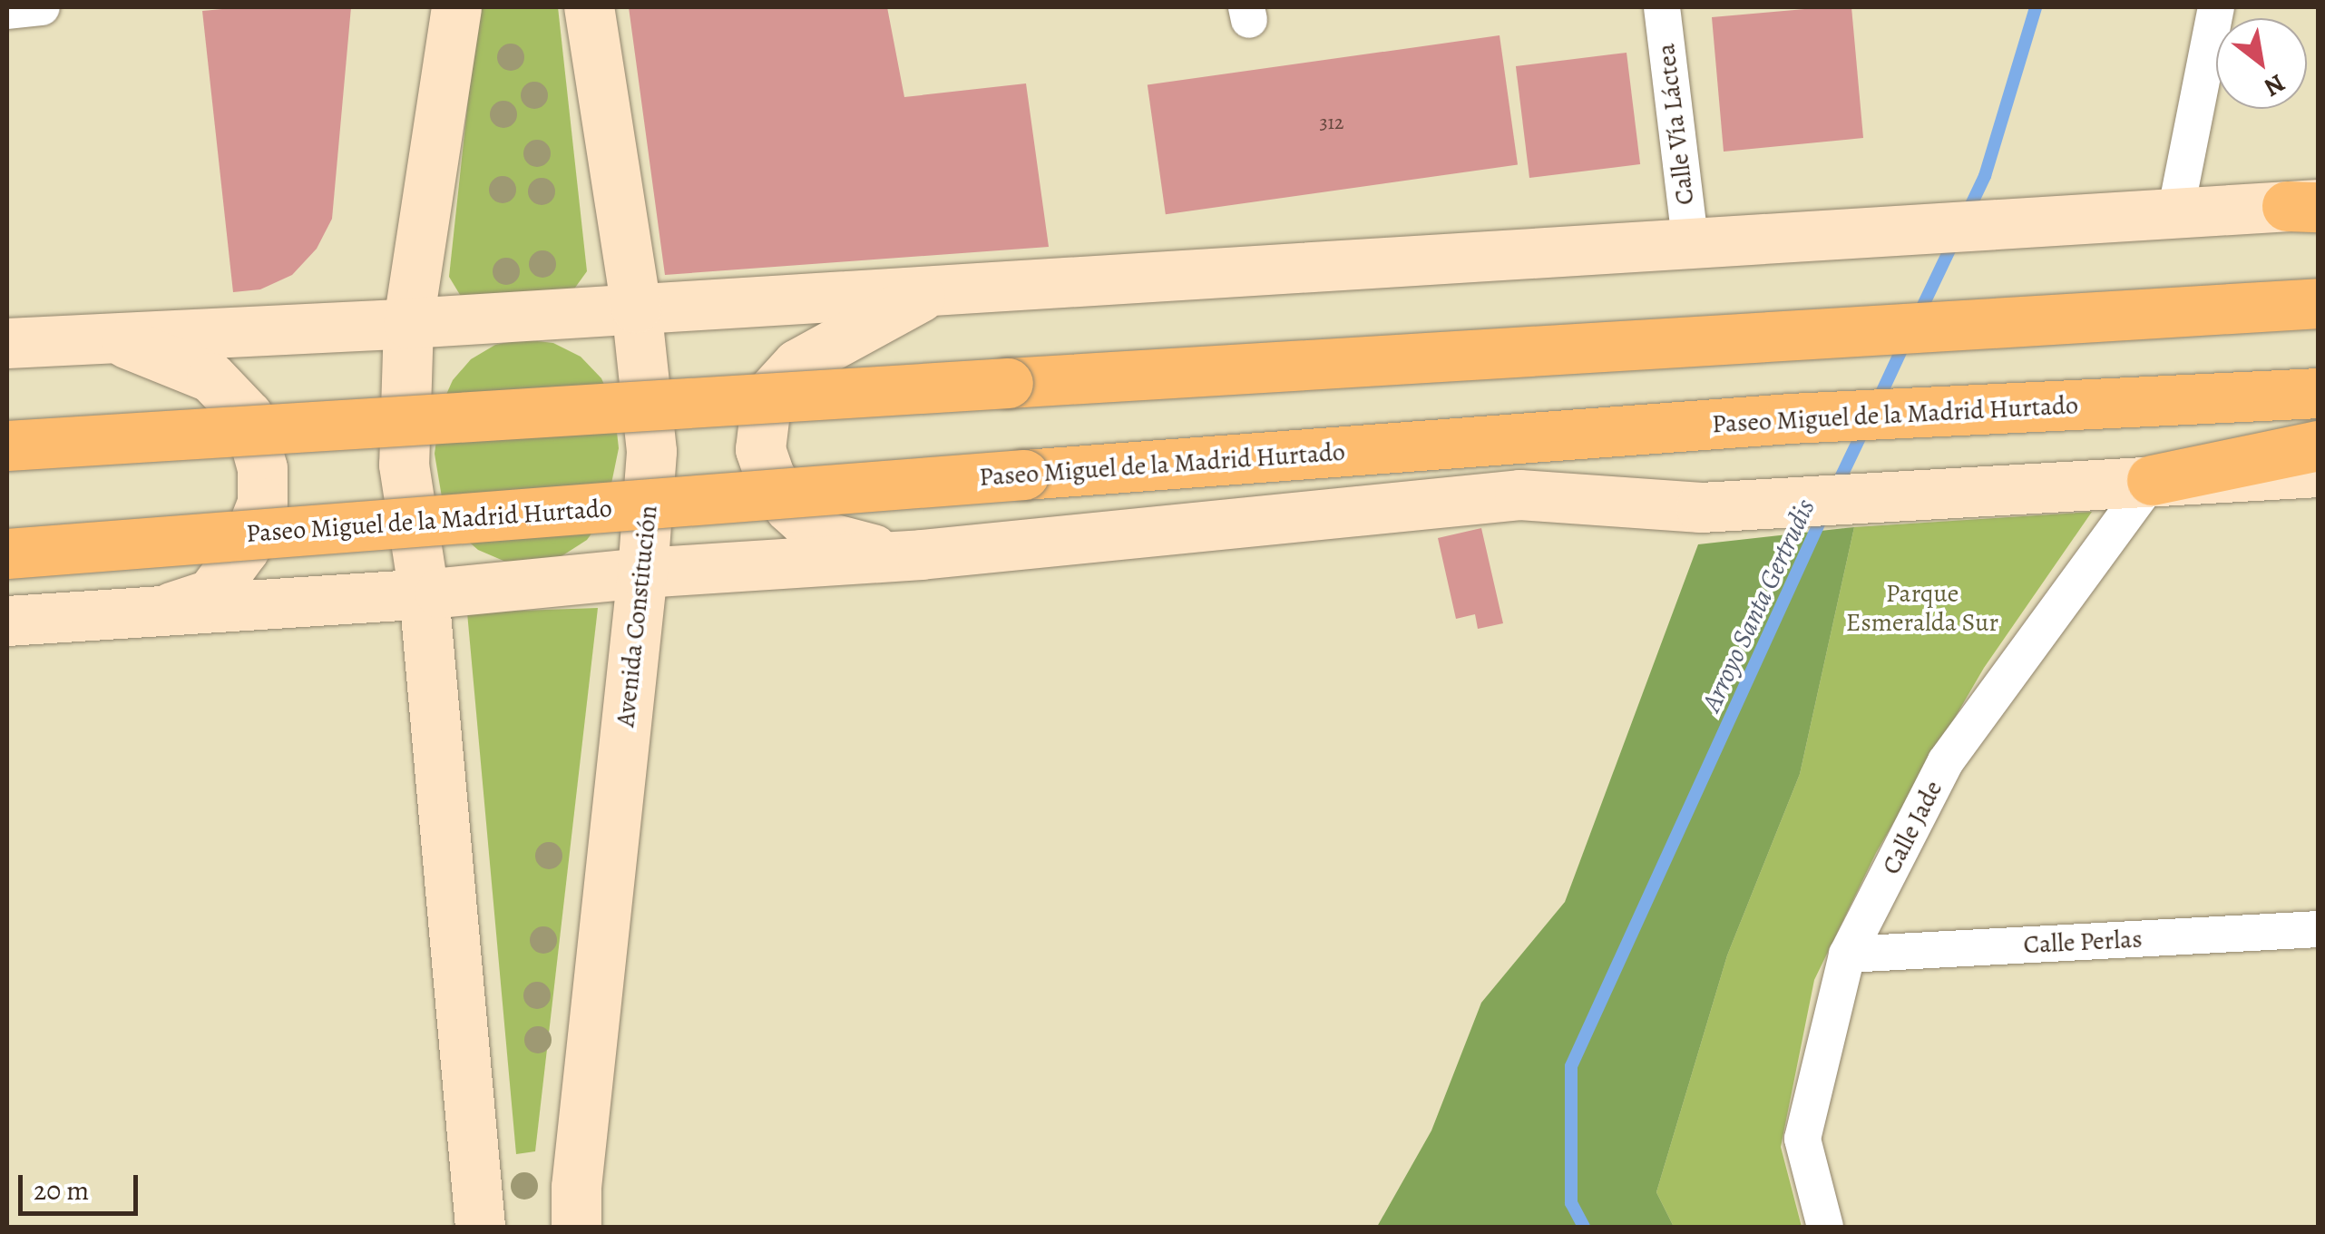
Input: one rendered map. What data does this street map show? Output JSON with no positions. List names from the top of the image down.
{
  "streets": {
    "highway": ["Paseo Miguel de la Madrid Hurtado"],
    "street": [
      "Calle Vía Láctea",
      "Avenida Constitución",
      "Calle Jade",
      "Calle Perlas"
    ]
  },
  "crossings": [
    ["Calle Jade", "Calle Perlas"]
  ],
  "water": ["Arroyo Santa Gertrudis"],
  "parks": ["Parque Esmeralda Sur"],
  "house_numbers": ["312"],
  "scale_bar": "20 m",
  "north": "bottom right"
}
